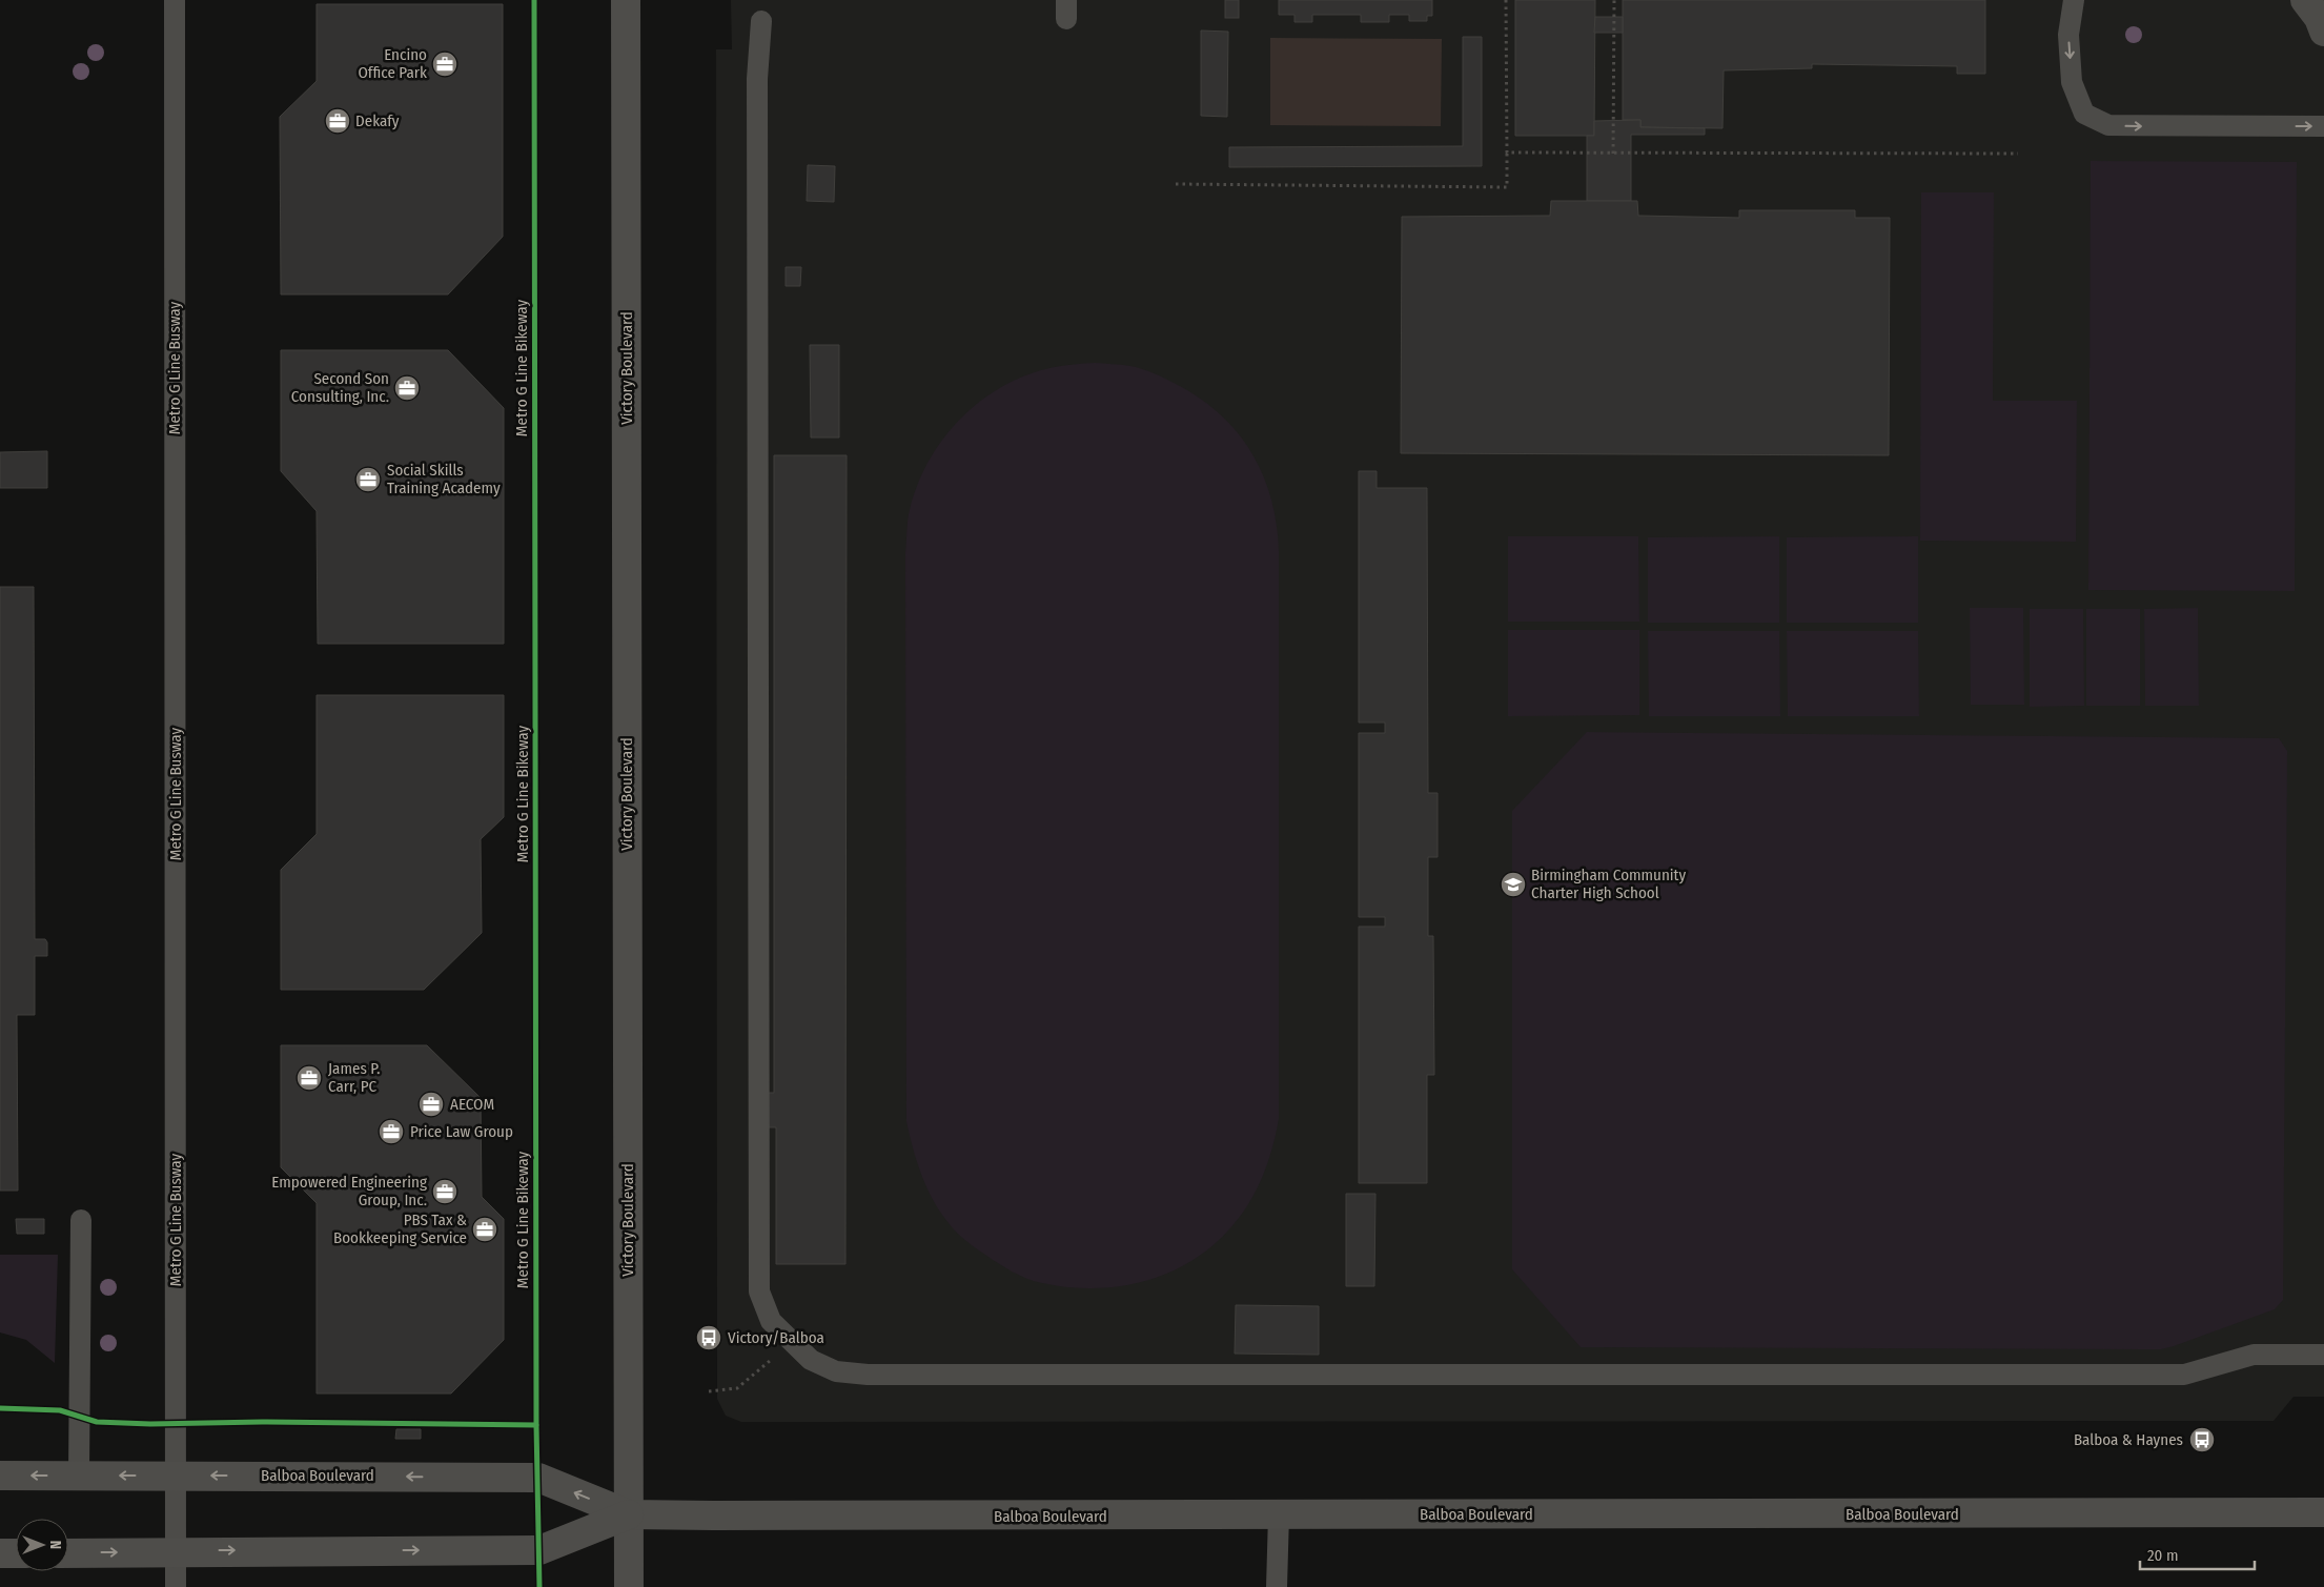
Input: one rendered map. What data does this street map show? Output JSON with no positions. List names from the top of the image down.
{
  "streets": {
    "main road": ["Victory Boulevard", "Balboa Boulevard"],
    "lane": ["Metro G Line Busway"],
    "cycle path": ["Metro G Line Bikeway"]
  },
  "crossings": [
    ["Metro G Line Busway", "Balboa Boulevard"],
    ["Victory Boulevard", "Balboa Boulevard"]
  ],
  "places": {
    "office": [
      "Encino Office Park",
      "Dekafy",
      "Second Son Consulting, Inc.",
      "Social Skills Training Academy",
      "James P. Carr, PC",
      "AECOM",
      "Price Law Group",
      "Empowered Engineering Group, Inc.",
      "PBS Tax & Bookkeeping Service"
    ],
    "school or university": ["Birmingham Community Charter High School"],
    "bus stop": ["Victory/Balboa", "Balboa & Haynes"]
  },
  "scale_bar": "20 m",
  "north": "right"
}
